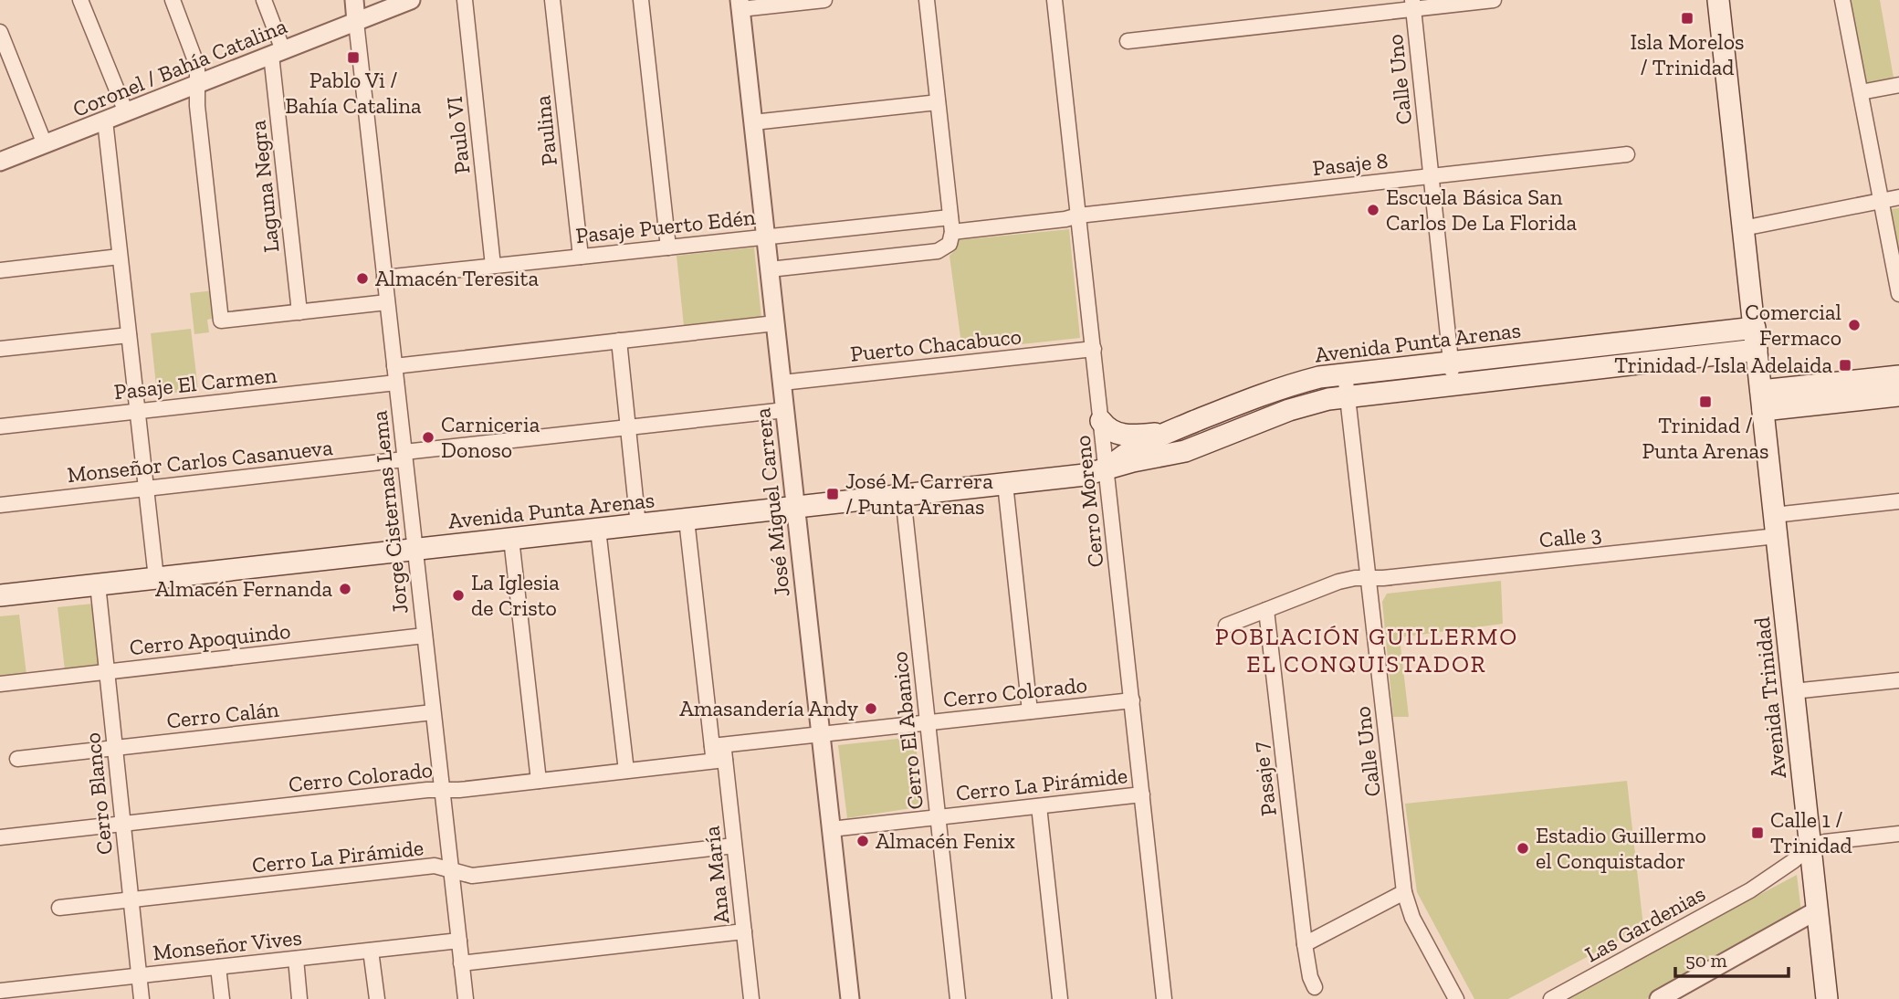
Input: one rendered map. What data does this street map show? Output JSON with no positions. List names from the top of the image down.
{
  "streets": {
    "main road": ["Avenida Punta Arenas", "Avenida Trinidad"],
    "street": [
      "Coronel / Bahía Catalina",
      "Calle Uno",
      "Paulina",
      "Paulo VI",
      "Pasaje 8",
      "Laguna Negra",
      "Pasaje Puerto Edén",
      "Puerto Chacabuco",
      "Pasaje El Carmen",
      "Monseñor Carlos Casanueva",
      "Cerro Moreno",
      "José Miguel Carrera",
      "Jorge Cisternas Lema",
      "Calle 3",
      "Cerro Apoquindo",
      "Cerro Colorado",
      "Cerro Calán",
      "Cerro El Abanico",
      "Pasaje 7",
      "Cerro La Pirámide",
      "Cerro Blanco",
      "Ana María",
      "Las Gardenias",
      "Monseñor Vives"
    ]
  },
  "crossings": [
    ["Coronel / Bahía Catalina", "Laguna Negra"],
    ["Coronel / Bahía Catalina", "Jorge Cisternas Lema"],
    ["Calle Uno", "Pasaje 8"],
    ["Calle Uno", "Avenida Punta Arenas"],
    ["Calle Uno", "Calle 3"],
    ["Paulina", "Pasaje Puerto Edén"],
    ["Paulo VI", "Pasaje Puerto Edén"],
    ["Pasaje 8", "Pasaje Puerto Edén"],
    ["Pasaje 8", "Cerro Moreno"],
    ["Pasaje Puerto Edén", "Cerro Moreno"],
    ["Pasaje Puerto Edén", "José Miguel Carrera"],
    ["Pasaje Puerto Edén", "Jorge Cisternas Lema"],
    ["Avenida Punta Arenas", "Cerro Moreno"],
    ["Avenida Punta Arenas", "José Miguel Carrera"],
    ["Avenida Punta Arenas", "Jorge Cisternas Lema"],
    ["Avenida Punta Arenas", "Avenida Trinidad"],
    ["Avenida Punta Arenas", "Cerro El Abanico"],
    ["Avenida Punta Arenas", "Cerro Blanco"],
    ["Avenida Punta Arenas", "Ana María"],
    ["Puerto Chacabuco", "Cerro Moreno"],
    ["Puerto Chacabuco", "José Miguel Carrera"],
    ["Pasaje El Carmen", "Jorge Cisternas Lema"],
    ["Monseñor Carlos Casanueva", "José Miguel Carrera"],
    ["Monseñor Carlos Casanueva", "Jorge Cisternas Lema"],
    ["Cerro Moreno", "Cerro Colorado"],
    ["Cerro Moreno", "Cerro La Pirámide"],
    ["José Miguel Carrera", "Cerro Colorado"],
    ["José Miguel Carrera", "Cerro La Pirámide"],
    ["Jorge Cisternas Lema", "Cerro Apoquindo"],
    ["Jorge Cisternas Lema", "Cerro Colorado"],
    ["Jorge Cisternas Lema", "Cerro Calán"],
    ["Jorge Cisternas Lema", "Cerro La Pirámide"],
    ["Jorge Cisternas Lema", "Monseñor Vives"],
    ["Calle 3", "Avenida Trinidad"],
    ["Calle 3", "Pasaje 7"],
    ["Cerro Apoquindo", "Cerro Blanco"],
    ["Cerro Colorado", "Cerro El Abanico"],
    ["Cerro Colorado", "Cerro Blanco"],
    ["Cerro Colorado", "Ana María"],
    ["Avenida Trinidad", "Las Gardenias"],
    ["Cerro Calán", "Cerro Blanco"],
    ["Cerro El Abanico", "Cerro La Pirámide"],
    ["Cerro La Pirámide", "Cerro Blanco"],
    ["Cerro La Pirámide", "Ana María"],
    ["Cerro Blanco", "Monseñor Vives"]
  ],
  "districts": ["POBLACIÓN GUILLERMO EL CONQUISTADOR"],
  "places": {
    "transit": [
      "Isla Morelos / Trinidad",
      "Pablo Vi / Bahía Catalina",
      "Trinidad / Isla Adelaida",
      "Trinidad / Punta Arenas",
      "José M. Carrera / Punta Arenas",
      "Calle 1 / Trinidad"
    ],
    "other": [
      "Escuela Básica San Carlos De La Florida",
      "Almacén Teresita",
      "Comercial Fermaco",
      "Carniceria Donoso",
      "Almacén Fernanda",
      "La Iglesia de Cristo",
      "Amasandería Andy",
      "Almacén Fenix",
      "Estadio Guillermo el Conquistador"
    ]
  },
  "scale_bar": "50 m"
}
